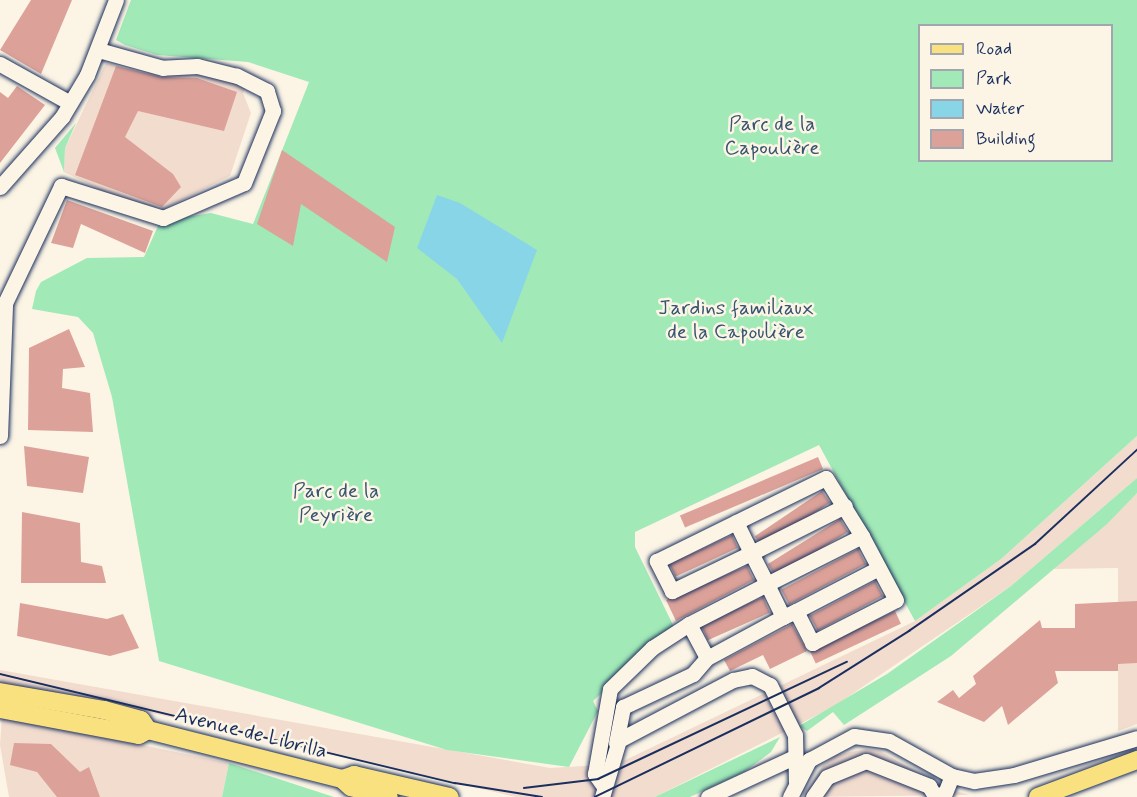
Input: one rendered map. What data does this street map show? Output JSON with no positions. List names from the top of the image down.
{
  "streets": {
    "main road": ["Avenue de Librilla"]
  },
  "parks": ["Parc de la Capoulière", "Jardins familiaux de la Capoulière", "Parc de la Peyrière"],
  "legend": [
    "Road",
    "Park",
    "Water",
    "Building"
  ]
}
